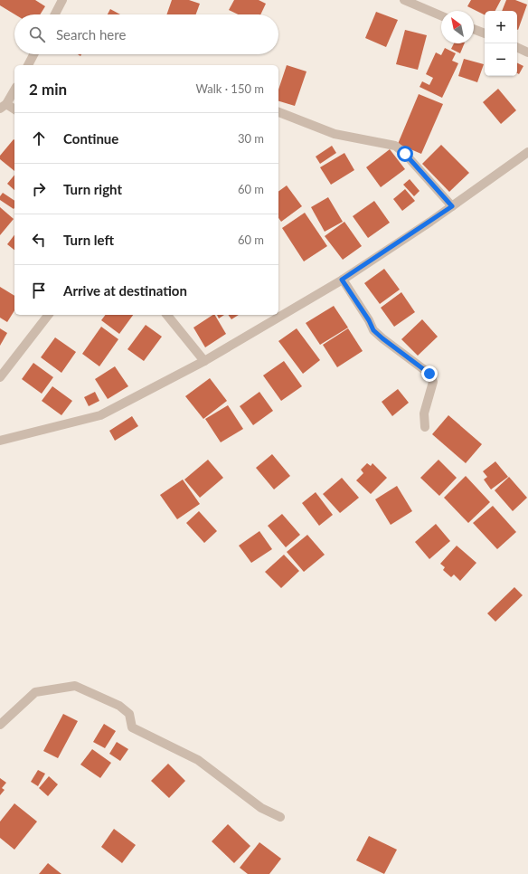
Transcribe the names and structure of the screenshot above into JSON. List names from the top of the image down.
{
  "north": "top left",
  "page": {
    "map_buttons": ["+", "−"],
    "search": "Search here",
    "heading": ["2 min", "Walk · 150 m"],
    "list": [
      ["Continue", "30 m"],
      ["Turn right", "60 m"],
      ["Turn left", "60 m"],
      "Arrive at destination"
    ]
  }
}
